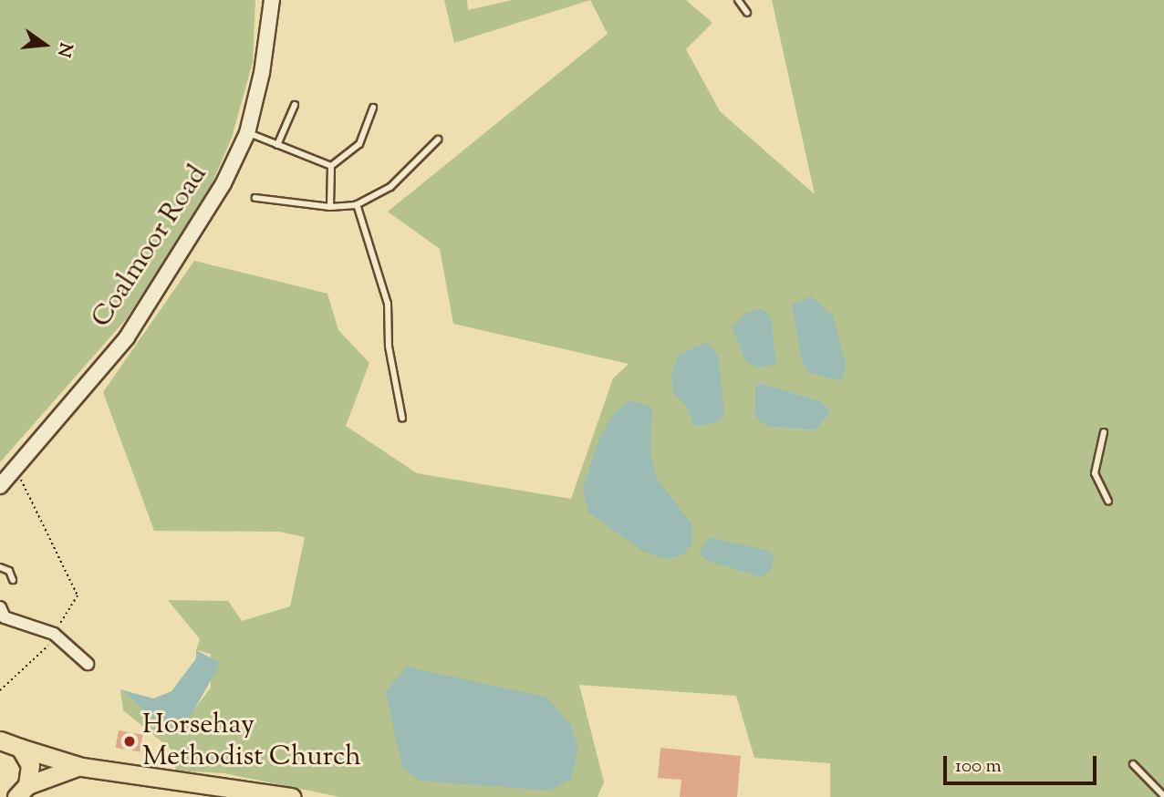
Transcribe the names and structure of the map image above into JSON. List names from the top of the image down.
{
  "streets": {
    "street": ["Coalmoor Road"]
  },
  "places": ["Horsehay Methodist Church"],
  "scale_bar": "100 m",
  "north": "right"
}
